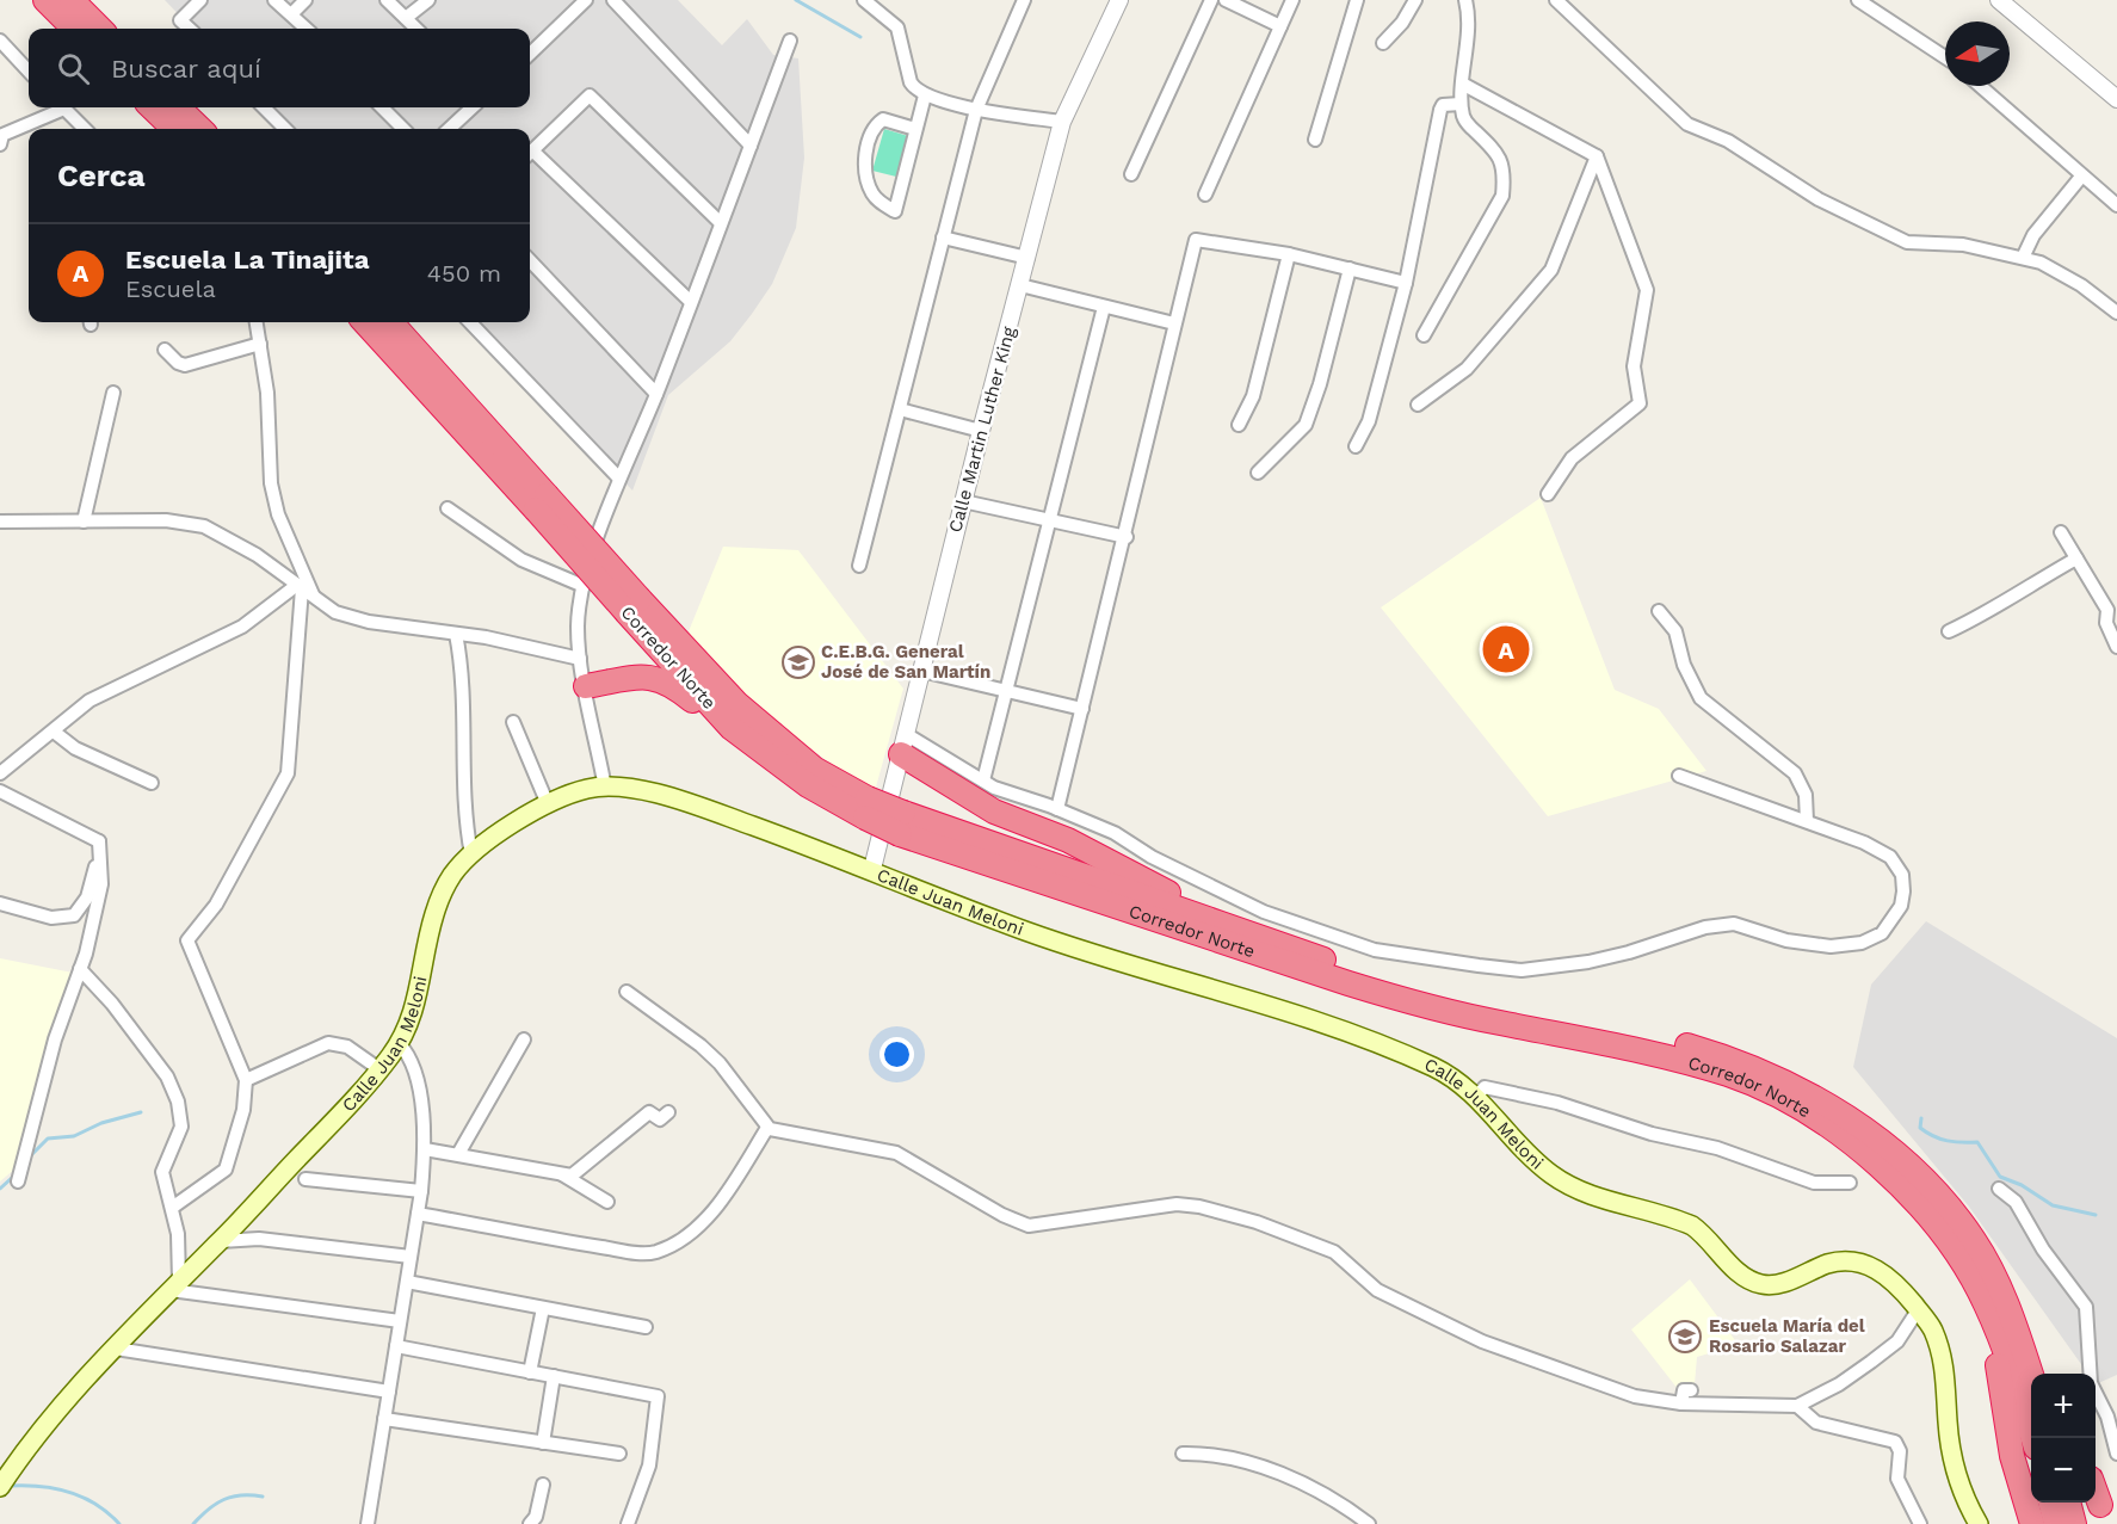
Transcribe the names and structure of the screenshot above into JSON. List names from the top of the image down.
{
  "streets": {
    "highway": ["Corredor Norte"],
    "main road": ["Calle Juan Meloni"],
    "street": ["Calle Martin Luther King"]
  },
  "crossings": [
    ["Calle Martin Luther King", "Calle Juan Meloni"]
  ],
  "places": {
    "school or university": ["C.E.B.G. General José de San Martín", "Escuela María del Rosario Salazar"]
  },
  "north": "left",
  "page": {
    "search": "Buscar aquí",
    "heading": "Cerca",
    "list": [
      {
        "mark": "A",
        "name": "Escuela La Tinajita",
        "note": "Escuela",
        "value": "450 m"
      }
    ],
    "pins": "A",
    "map_buttons": ["+", "−"]
  }
}
